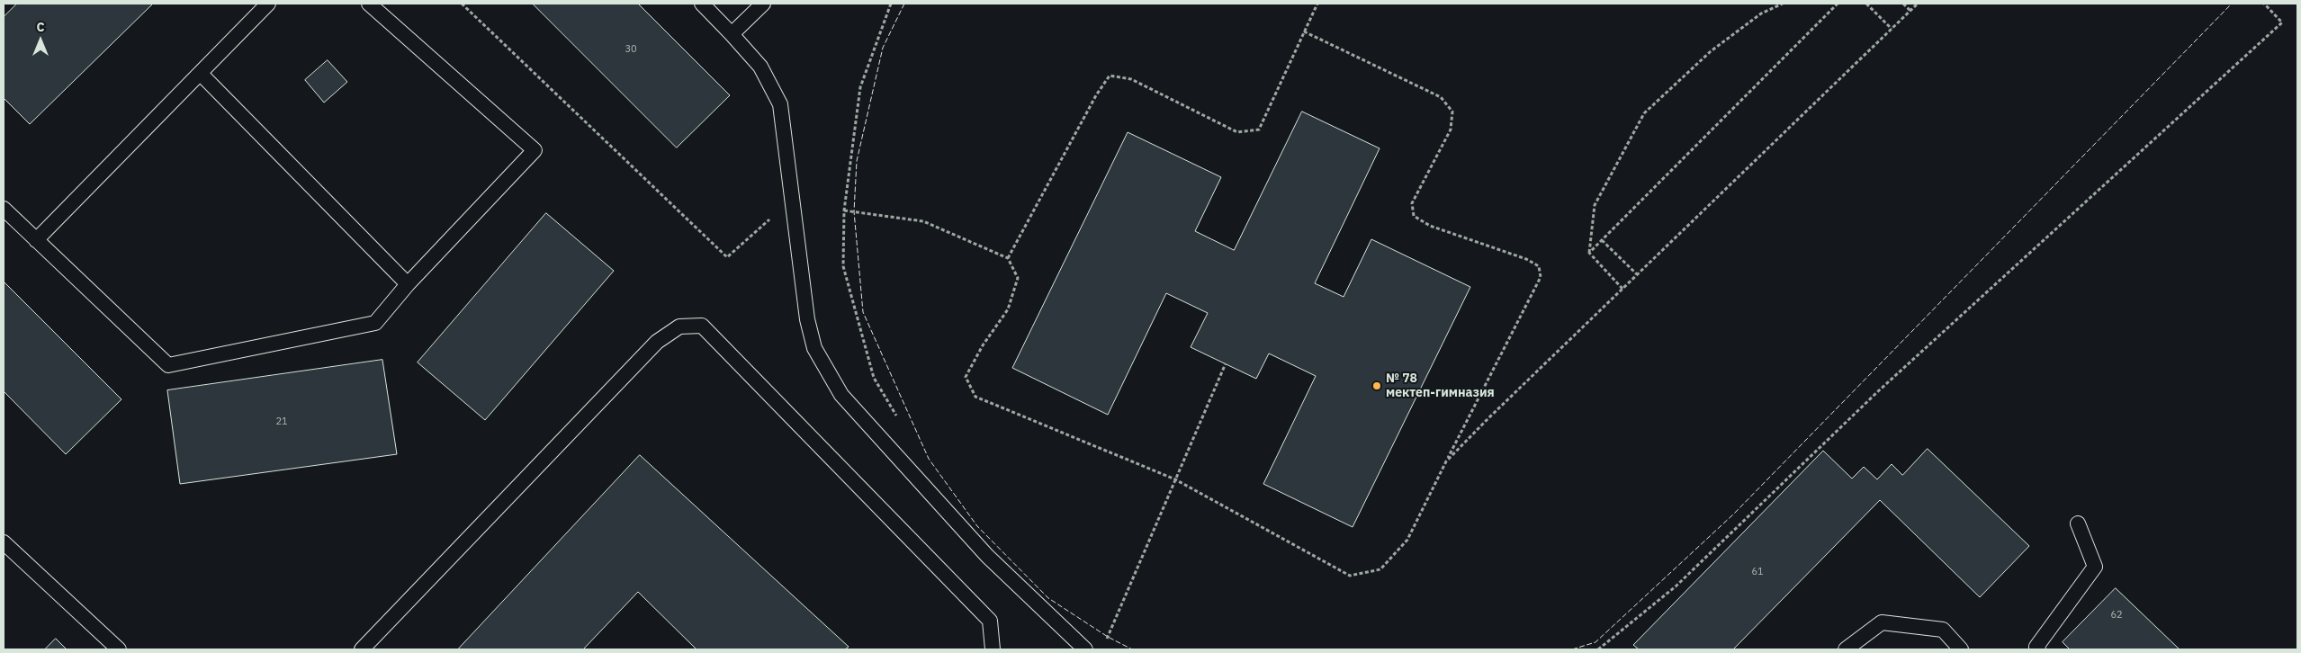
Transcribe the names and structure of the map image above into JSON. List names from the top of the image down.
{
  "places": ["№ 78 мектеп-гимназия"],
  "house_numbers": [
    "30",
    "21",
    "61",
    "62"
  ],
  "north": "top"
}
